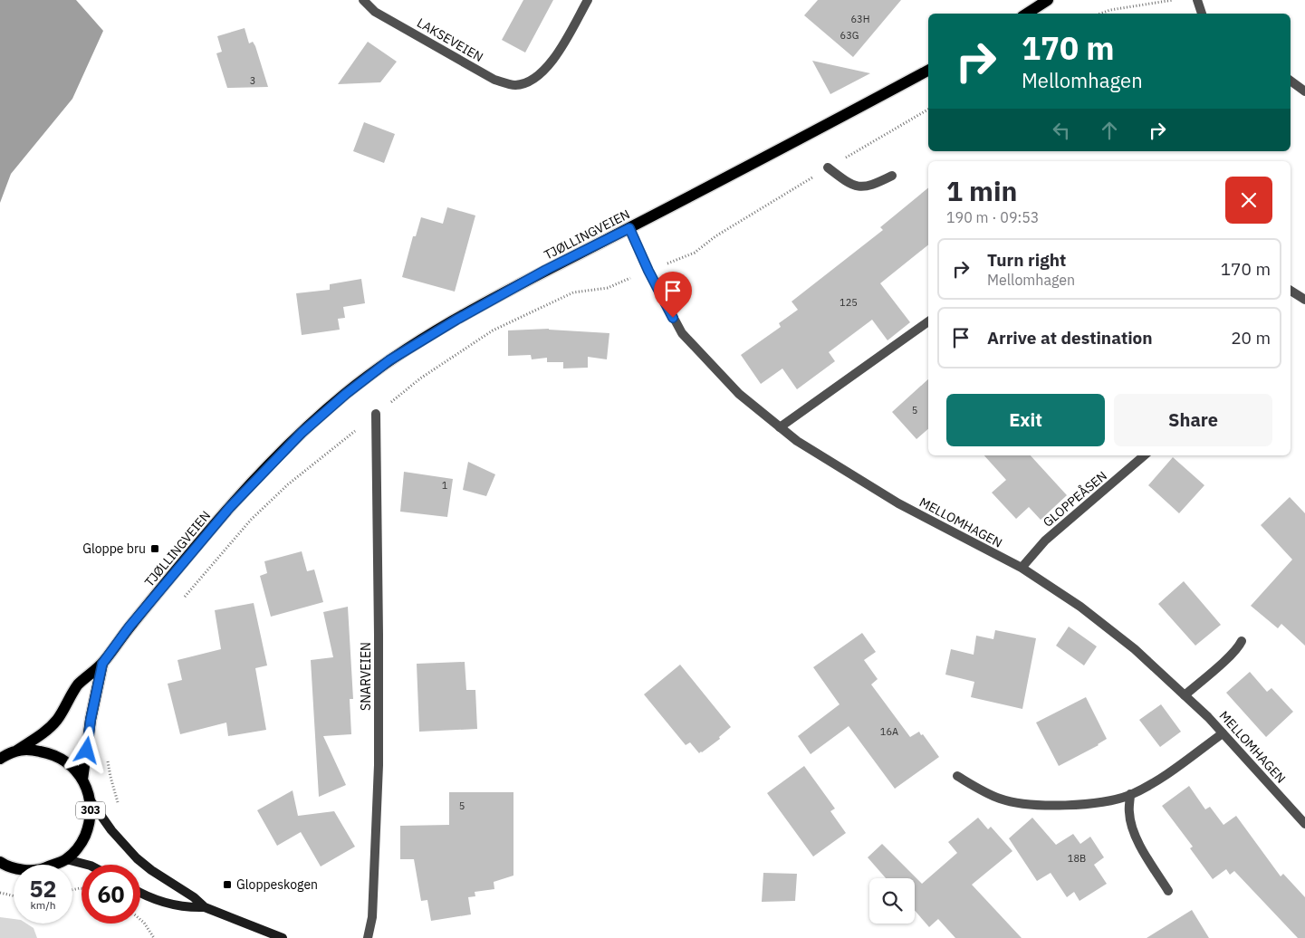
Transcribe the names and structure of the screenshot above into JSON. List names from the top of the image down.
{
  "streets": {
    "main road": ["TJØLLINGVEIEN", "303"],
    "street": [
      "LAKSEVEIEN",
      "GLOPPEÅSEN",
      "MELLOMHAGEN",
      "SNARVEIEN"
    ]
  },
  "crossings": [
    ["TJØLLINGVEIEN", "MELLOMHAGEN"],
    ["TJØLLINGVEIEN", "303"],
    ["GLOPPEÅSEN", "MELLOMHAGEN"]
  ],
  "places": {
    "transit": ["Gloppe bru", "Gloppeskogen"]
  },
  "house_numbers": [
    "63H",
    "63G",
    "3",
    "125",
    "5",
    "1",
    "16A",
    "5",
    "18B"
  ],
  "page": {
    "turn": ["170 m", "Mellomhagen"],
    "heading": ["1 min", "190 m · 09:53"],
    "list": [
      {
        "name": "Turn right",
        "note": "Mellomhagen",
        "value": "170 m"
      },
      {
        "name": "Arrive at destination",
        "value": "20 m"
      }
    ],
    "buttons": ["Exit", "Share"],
    "speed": "52 km/h",
    "limit": "60"
  }
}
